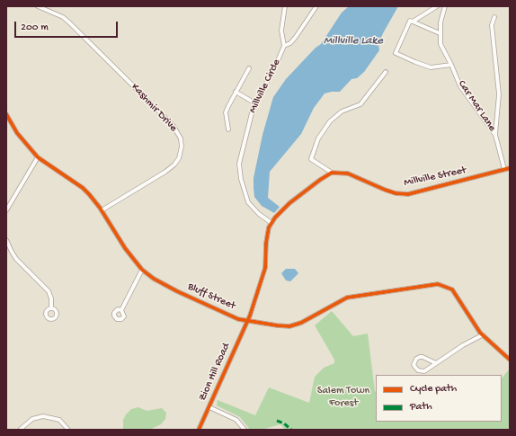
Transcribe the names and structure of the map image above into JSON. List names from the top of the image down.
{
  "streets": {
    "street": [
      "Millville Circle",
      "Car Mar Lane",
      "Kashmir Drive",
      "Millville Street",
      "Bluff Street",
      "Zion Hill Road"
    ]
  },
  "crossings": [
    ["Car Mar Lane", "Millville Street"],
    ["Kashmir Drive", "Bluff Street"],
    ["Bluff Street", "Zion Hill Road"]
  ],
  "water": ["Millville Lake"],
  "parks": ["Salem Town Forest"],
  "legend": ["Cycle path", "Path"],
  "scale_bar": "200 m"
}
